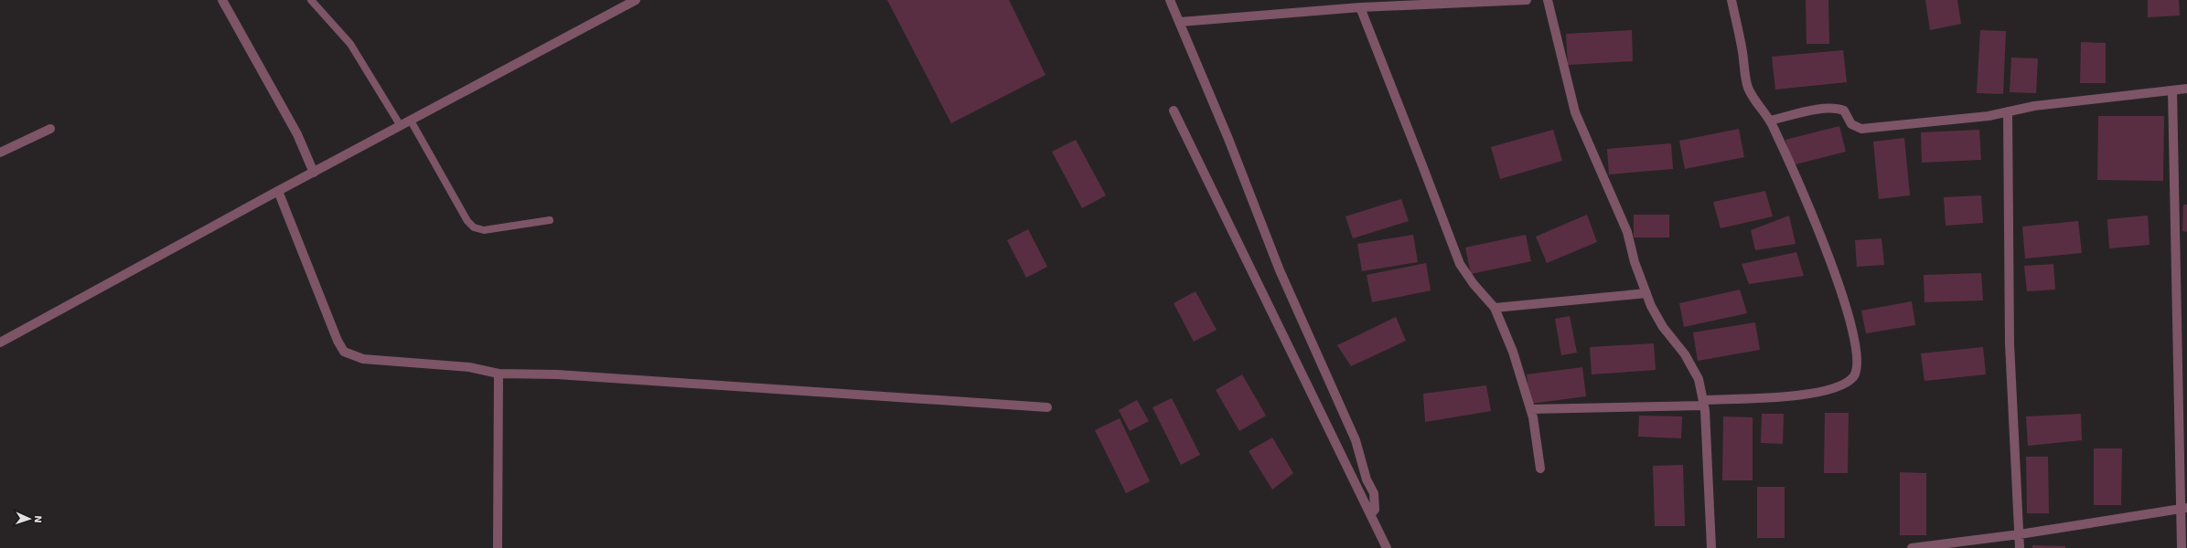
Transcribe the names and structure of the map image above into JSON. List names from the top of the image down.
{
  "north": "right"
}
